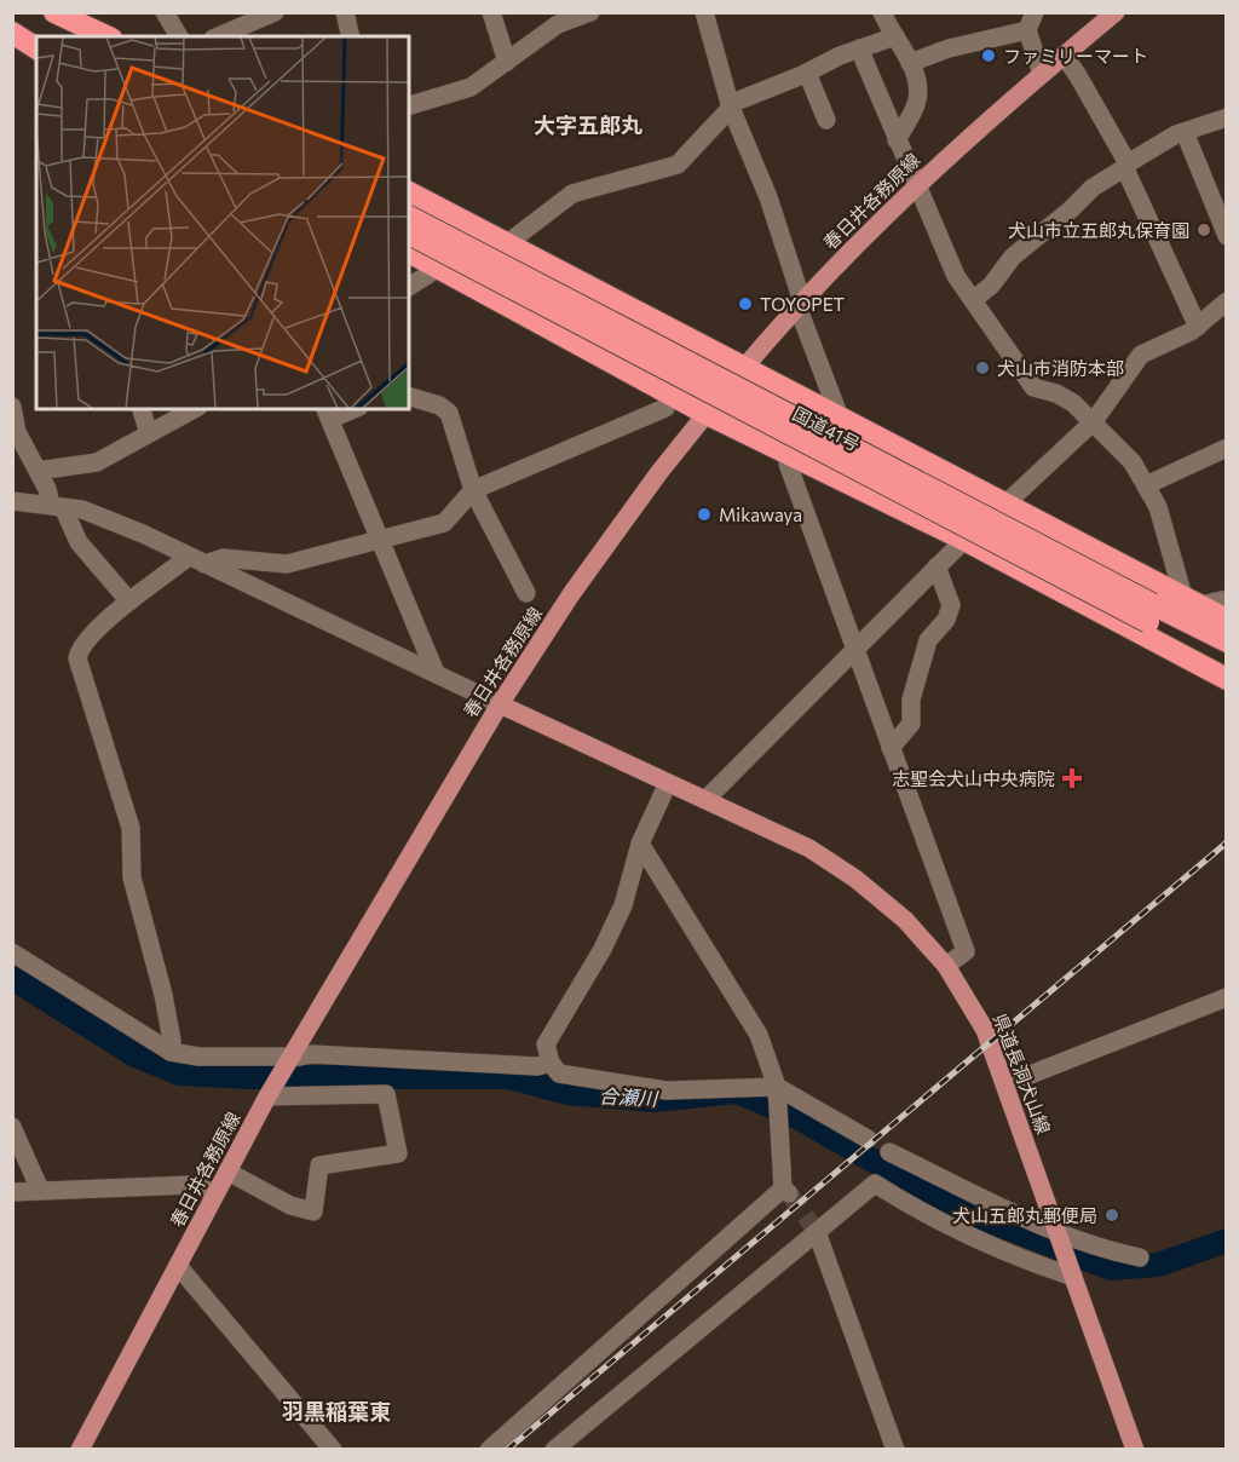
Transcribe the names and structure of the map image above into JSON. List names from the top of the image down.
{
  "streets": {
    "highway": ["国道41号"],
    "main road": ["春日井各務原線", "県道長洞犬山線"]
  },
  "crossings": [
    ["春日井各務原線", "県道長洞犬山線"]
  ],
  "districts": ["大字五郎丸", "羽黒稲葉東"],
  "water": ["合瀬川"],
  "places": {
    "other": [
      "ファミリーマート",
      "犬山市立五郎丸保育園",
      "TOYOPET",
      "犬山市消防本部",
      "Mikawaya",
      "犬山五郎丸郵便局"
    ],
    "health": ["志聖会犬山中央病院"]
  }
}
